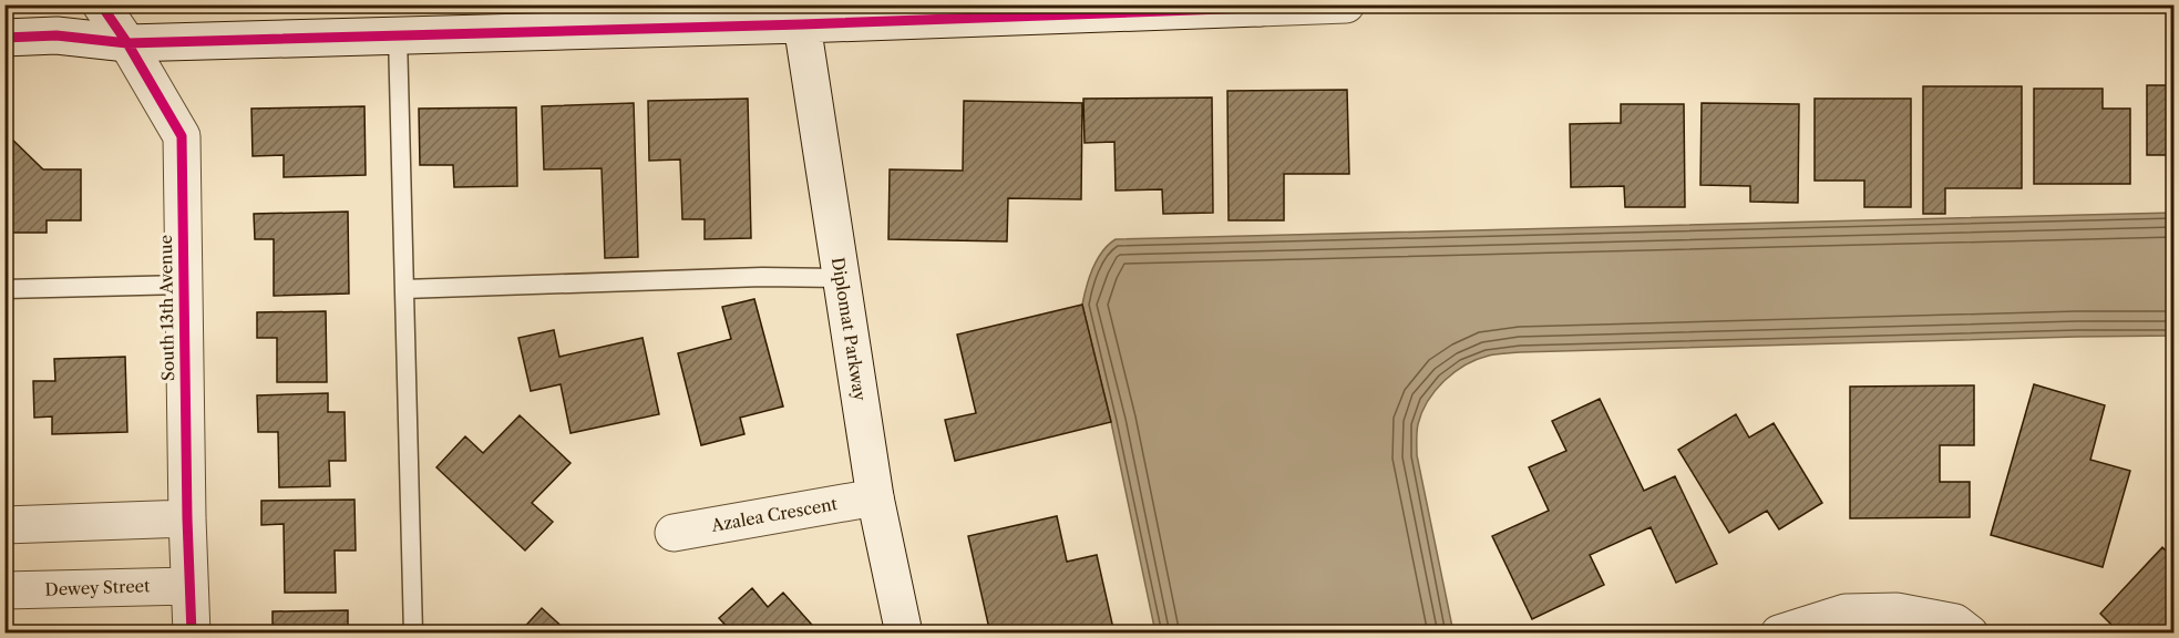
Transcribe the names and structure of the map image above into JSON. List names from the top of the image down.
{
  "streets": {
    "street": [
      "South 13th Avenue",
      "Diplomat Parkway",
      "Azalea Crescent",
      "Dewey Street"
    ]
  },
  "crossings": [
    ["South 13th Avenue", "Dewey Street"],
    ["Diplomat Parkway", "Azalea Crescent"]
  ]
}
